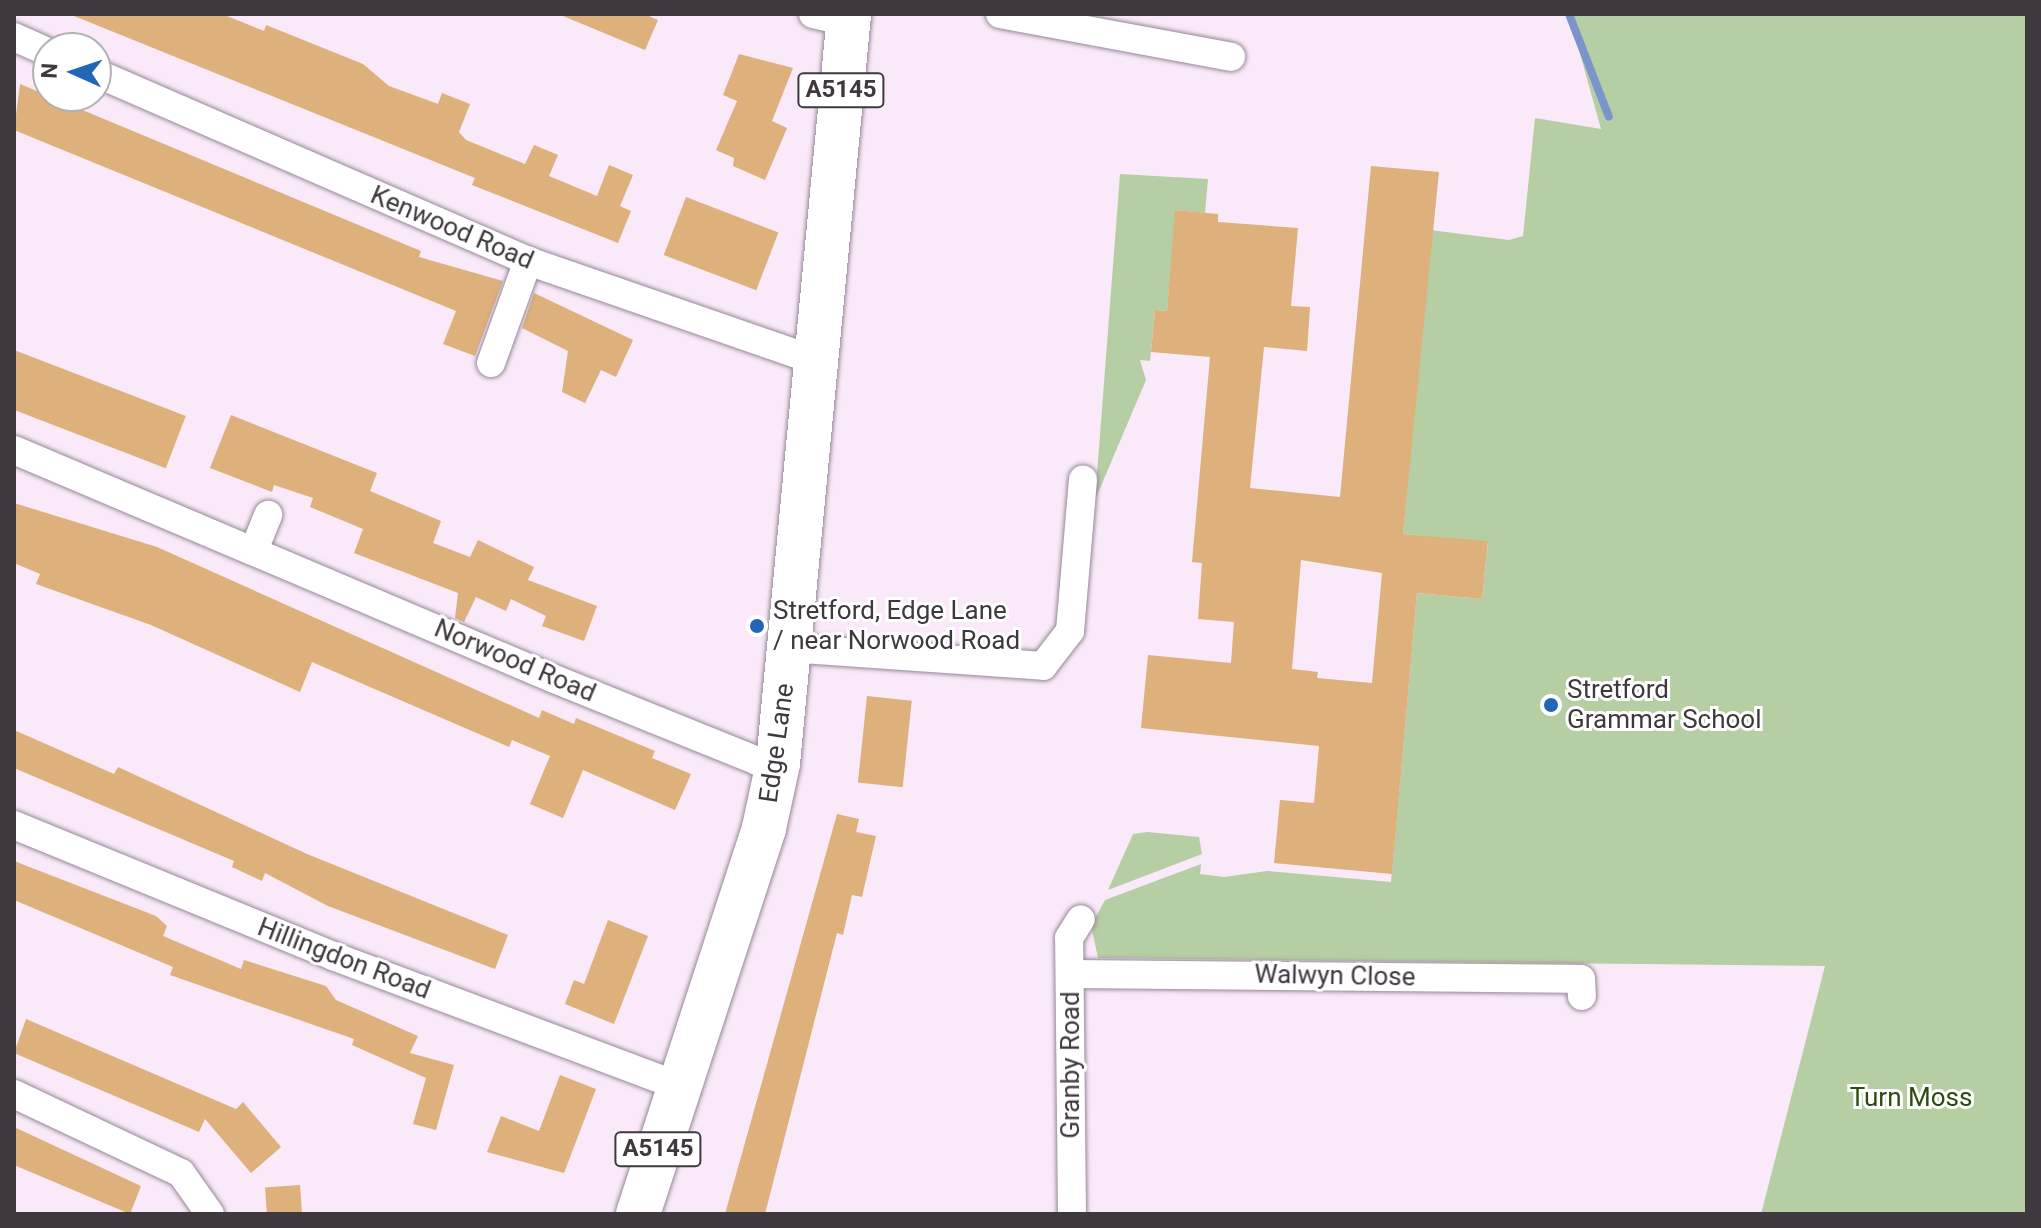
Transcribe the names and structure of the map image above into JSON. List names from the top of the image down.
{
  "streets": {
    "highway": ["A5145", "Edge Lane"],
    "street": [
      "Kenwood Road",
      "Norwood Road",
      "Hillingdon Road",
      "Walwyn Close",
      "Granby Road"
    ]
  },
  "crossings": [
    ["Kenwood Road", "Edge Lane"],
    ["Norwood Road", "Edge Lane"],
    ["Edge Lane", "Hillingdon Road"],
    ["Walwyn Close", "Granby Road"]
  ],
  "parks": ["Turn Moss"],
  "places": ["Stretford, Edge Lane / near Norwood Road", "Stretford Grammar School"],
  "north": "left"
}
